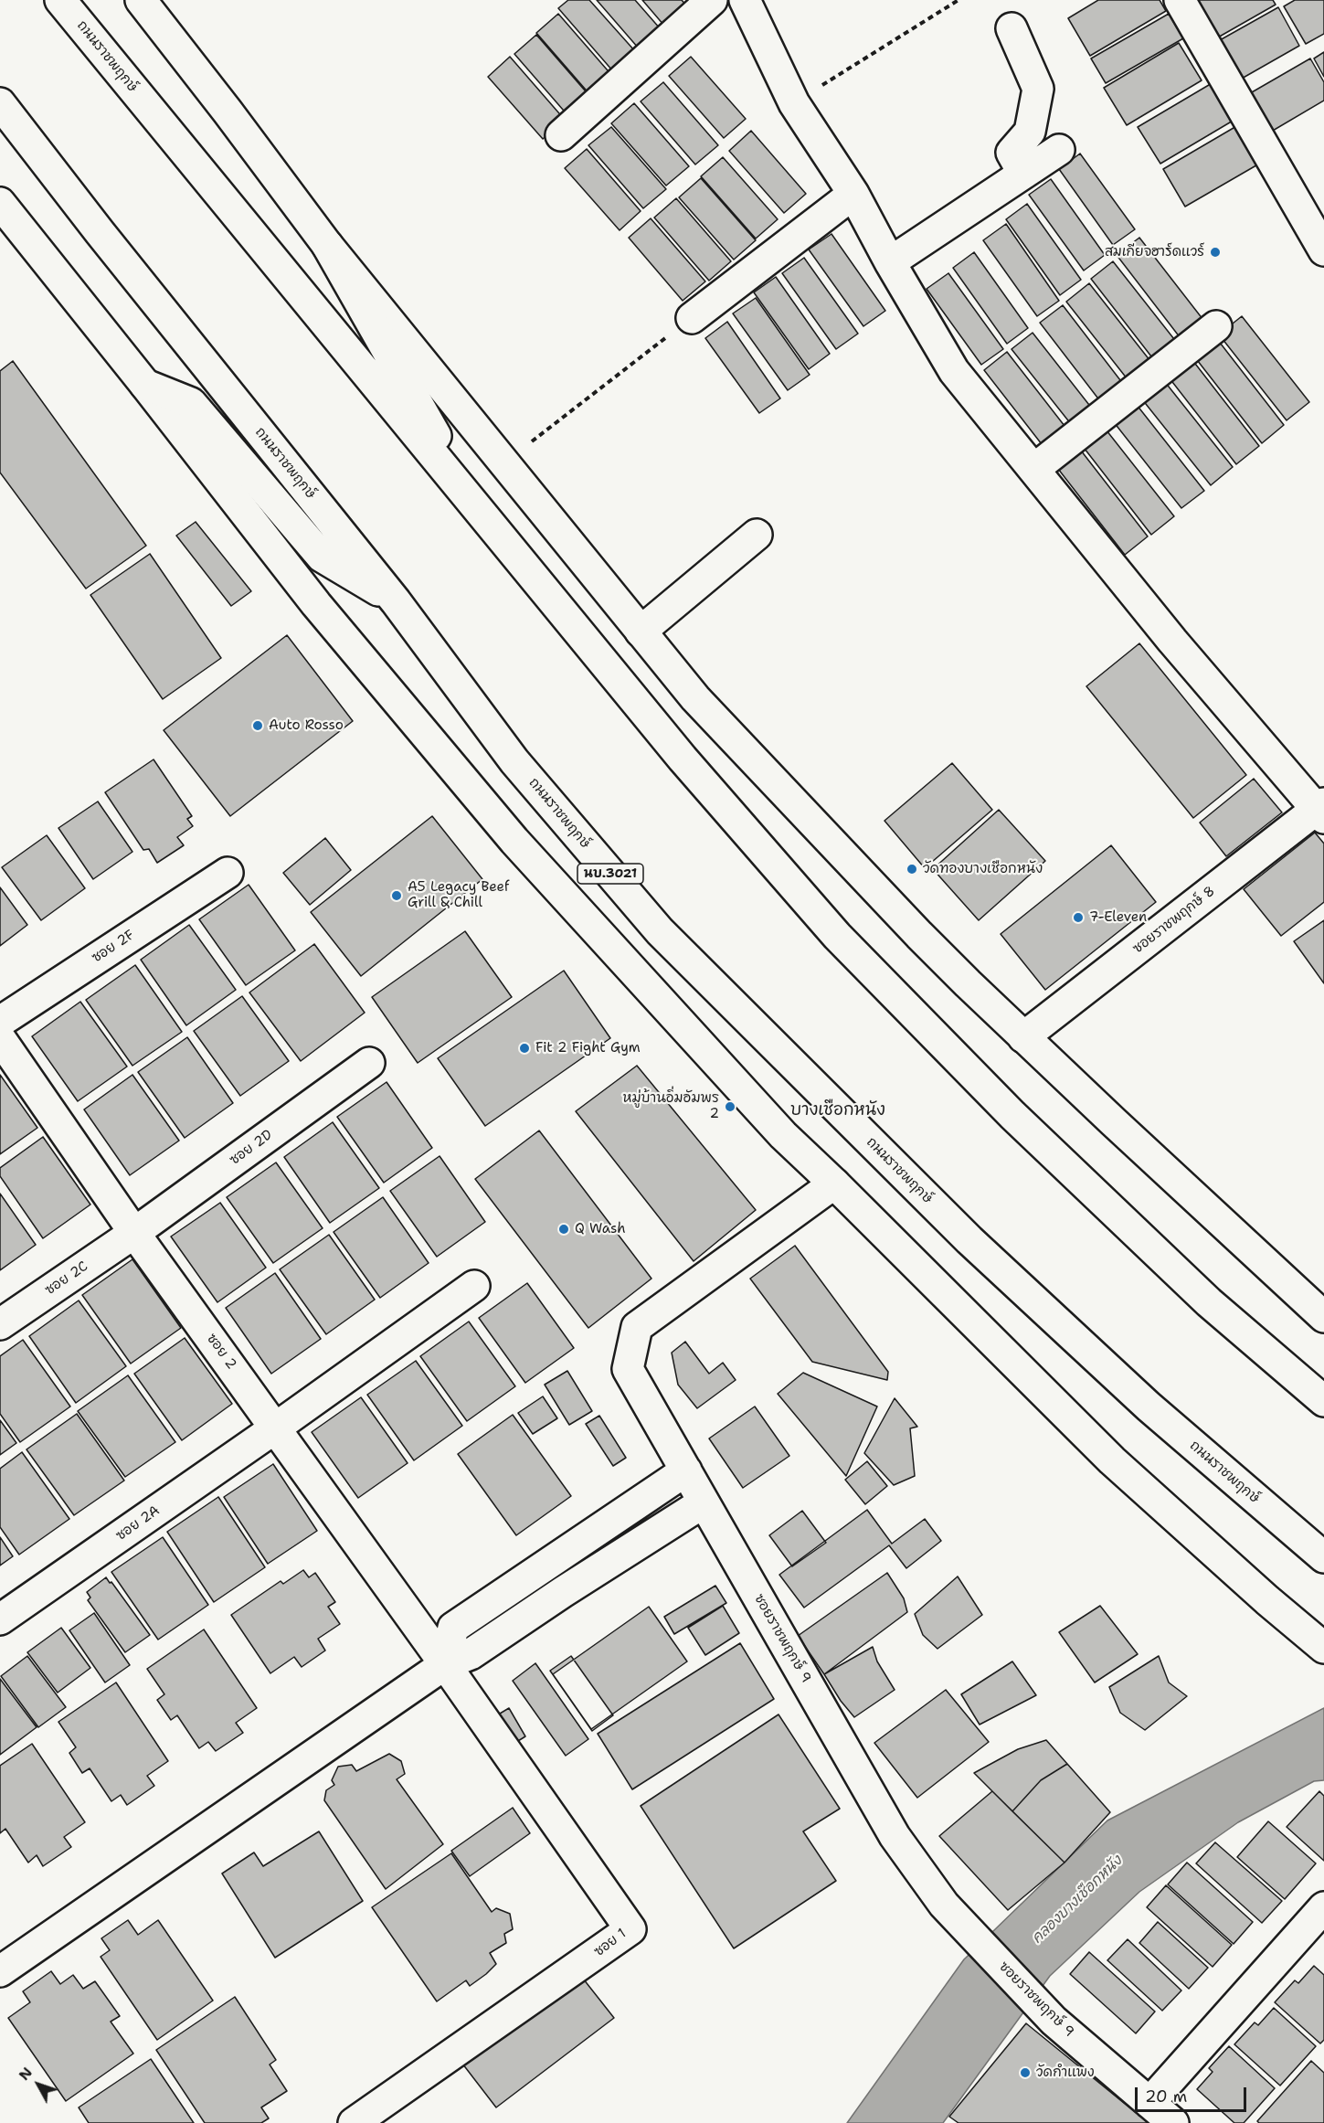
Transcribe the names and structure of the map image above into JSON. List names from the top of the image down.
{
  "streets": {
    "street": [
      "ถนนราชพฤกษ์",
      "นบ.3021",
      "ซอยราชพฤกษ์ 8",
      "ซอย 2F",
      "ซอย 2D",
      "ซอย 2C",
      "ซอย 2",
      "ซอย 2A",
      "ซอยราชพฤกษ์ 9",
      "ซอย 1"
    ]
  },
  "crossings": [
    ["นบ.3021", "ซอยราชพฤกษ์ 9"],
    ["ซอย 2D", "ซอย 2C"],
    ["ซอย 2D", "ซอย 2"],
    ["ซอย 2C", "ซอย 2"],
    ["ซอย 2", "ซอย 2A"],
    ["ซอย 2", "ซอย 1"]
  ],
  "districts": ["บางเชือกหนัง"],
  "water": ["คลองบางเชือกหนัง"],
  "places": [
    "สมเกียจฮาร์ดแวร์",
    "Auto Rosso",
    "วัดทองบางเชือกหนัง",
    "A5 Legacy Beef Grill & Chill",
    "7-Eleven",
    "Fit 2 Fight Gym",
    "หมู่บ้านอิ่มอัมพร 2",
    "Q Wash",
    "วัดกำแพง"
  ],
  "scale_bar": "20 m",
  "north": "top left"
}
